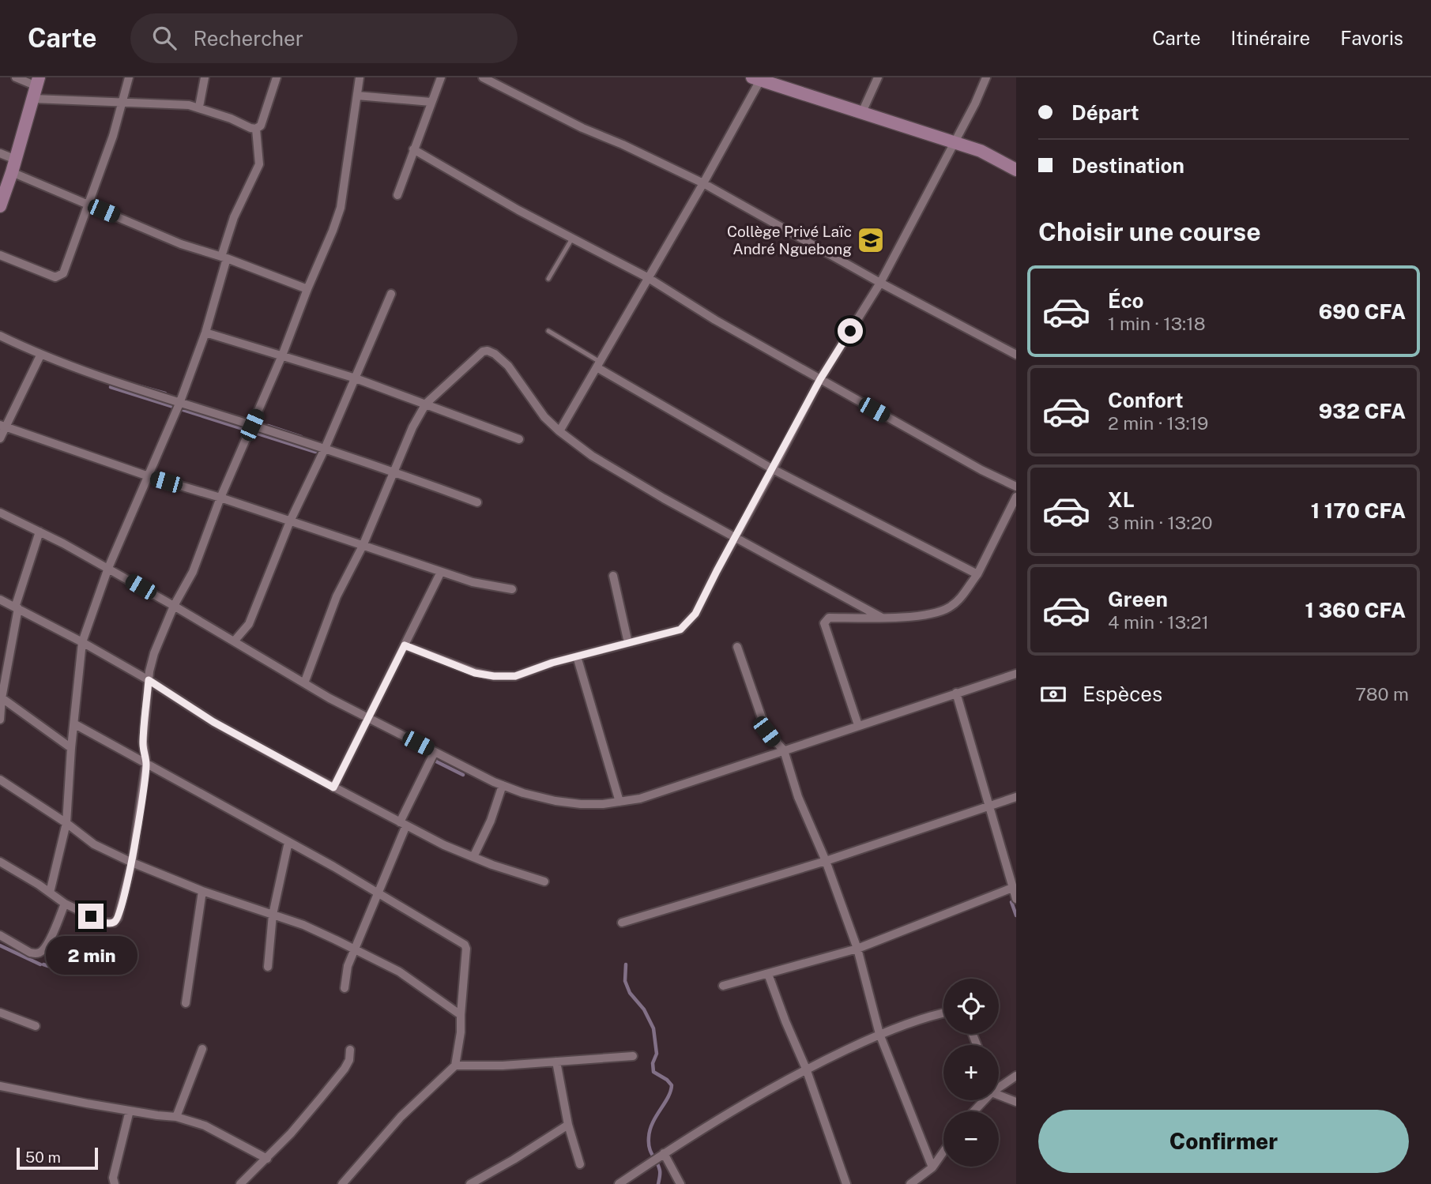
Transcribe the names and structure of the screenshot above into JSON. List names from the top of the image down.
{
  "places": {
    "school or university": ["Collège Privé Laïc André Nguebong"]
  },
  "scale_bar": "50 m",
  "page": {
    "header": "Carte",
    "search": "Rechercher",
    "nav": ["Carte", "Itinéraire", "Favoris"],
    "banner": ["Départ", "Destination"],
    "heading": "Choisir une course",
    "list": [
      {
        "name": "Éco",
        "note": "1 min · 13:18",
        "value": "690 CFA"
      },
      {
        "name": "Confort",
        "note": "2 min · 13:19",
        "value": "932 CFA"
      },
      {
        "name": "XL",
        "note": "3 min · 13:20",
        "value": "1 170 CFA"
      },
      {
        "name": "Green",
        "note": "4 min · 13:21",
        "value": "1 360 CFA"
      }
    ],
    "pay": ["Espèces", "780 m"],
    "bubble": "2 min",
    "map_buttons": ["+", "−"],
    "buttons": "Confirmer",
    "scale": "50 m"
  }
}
